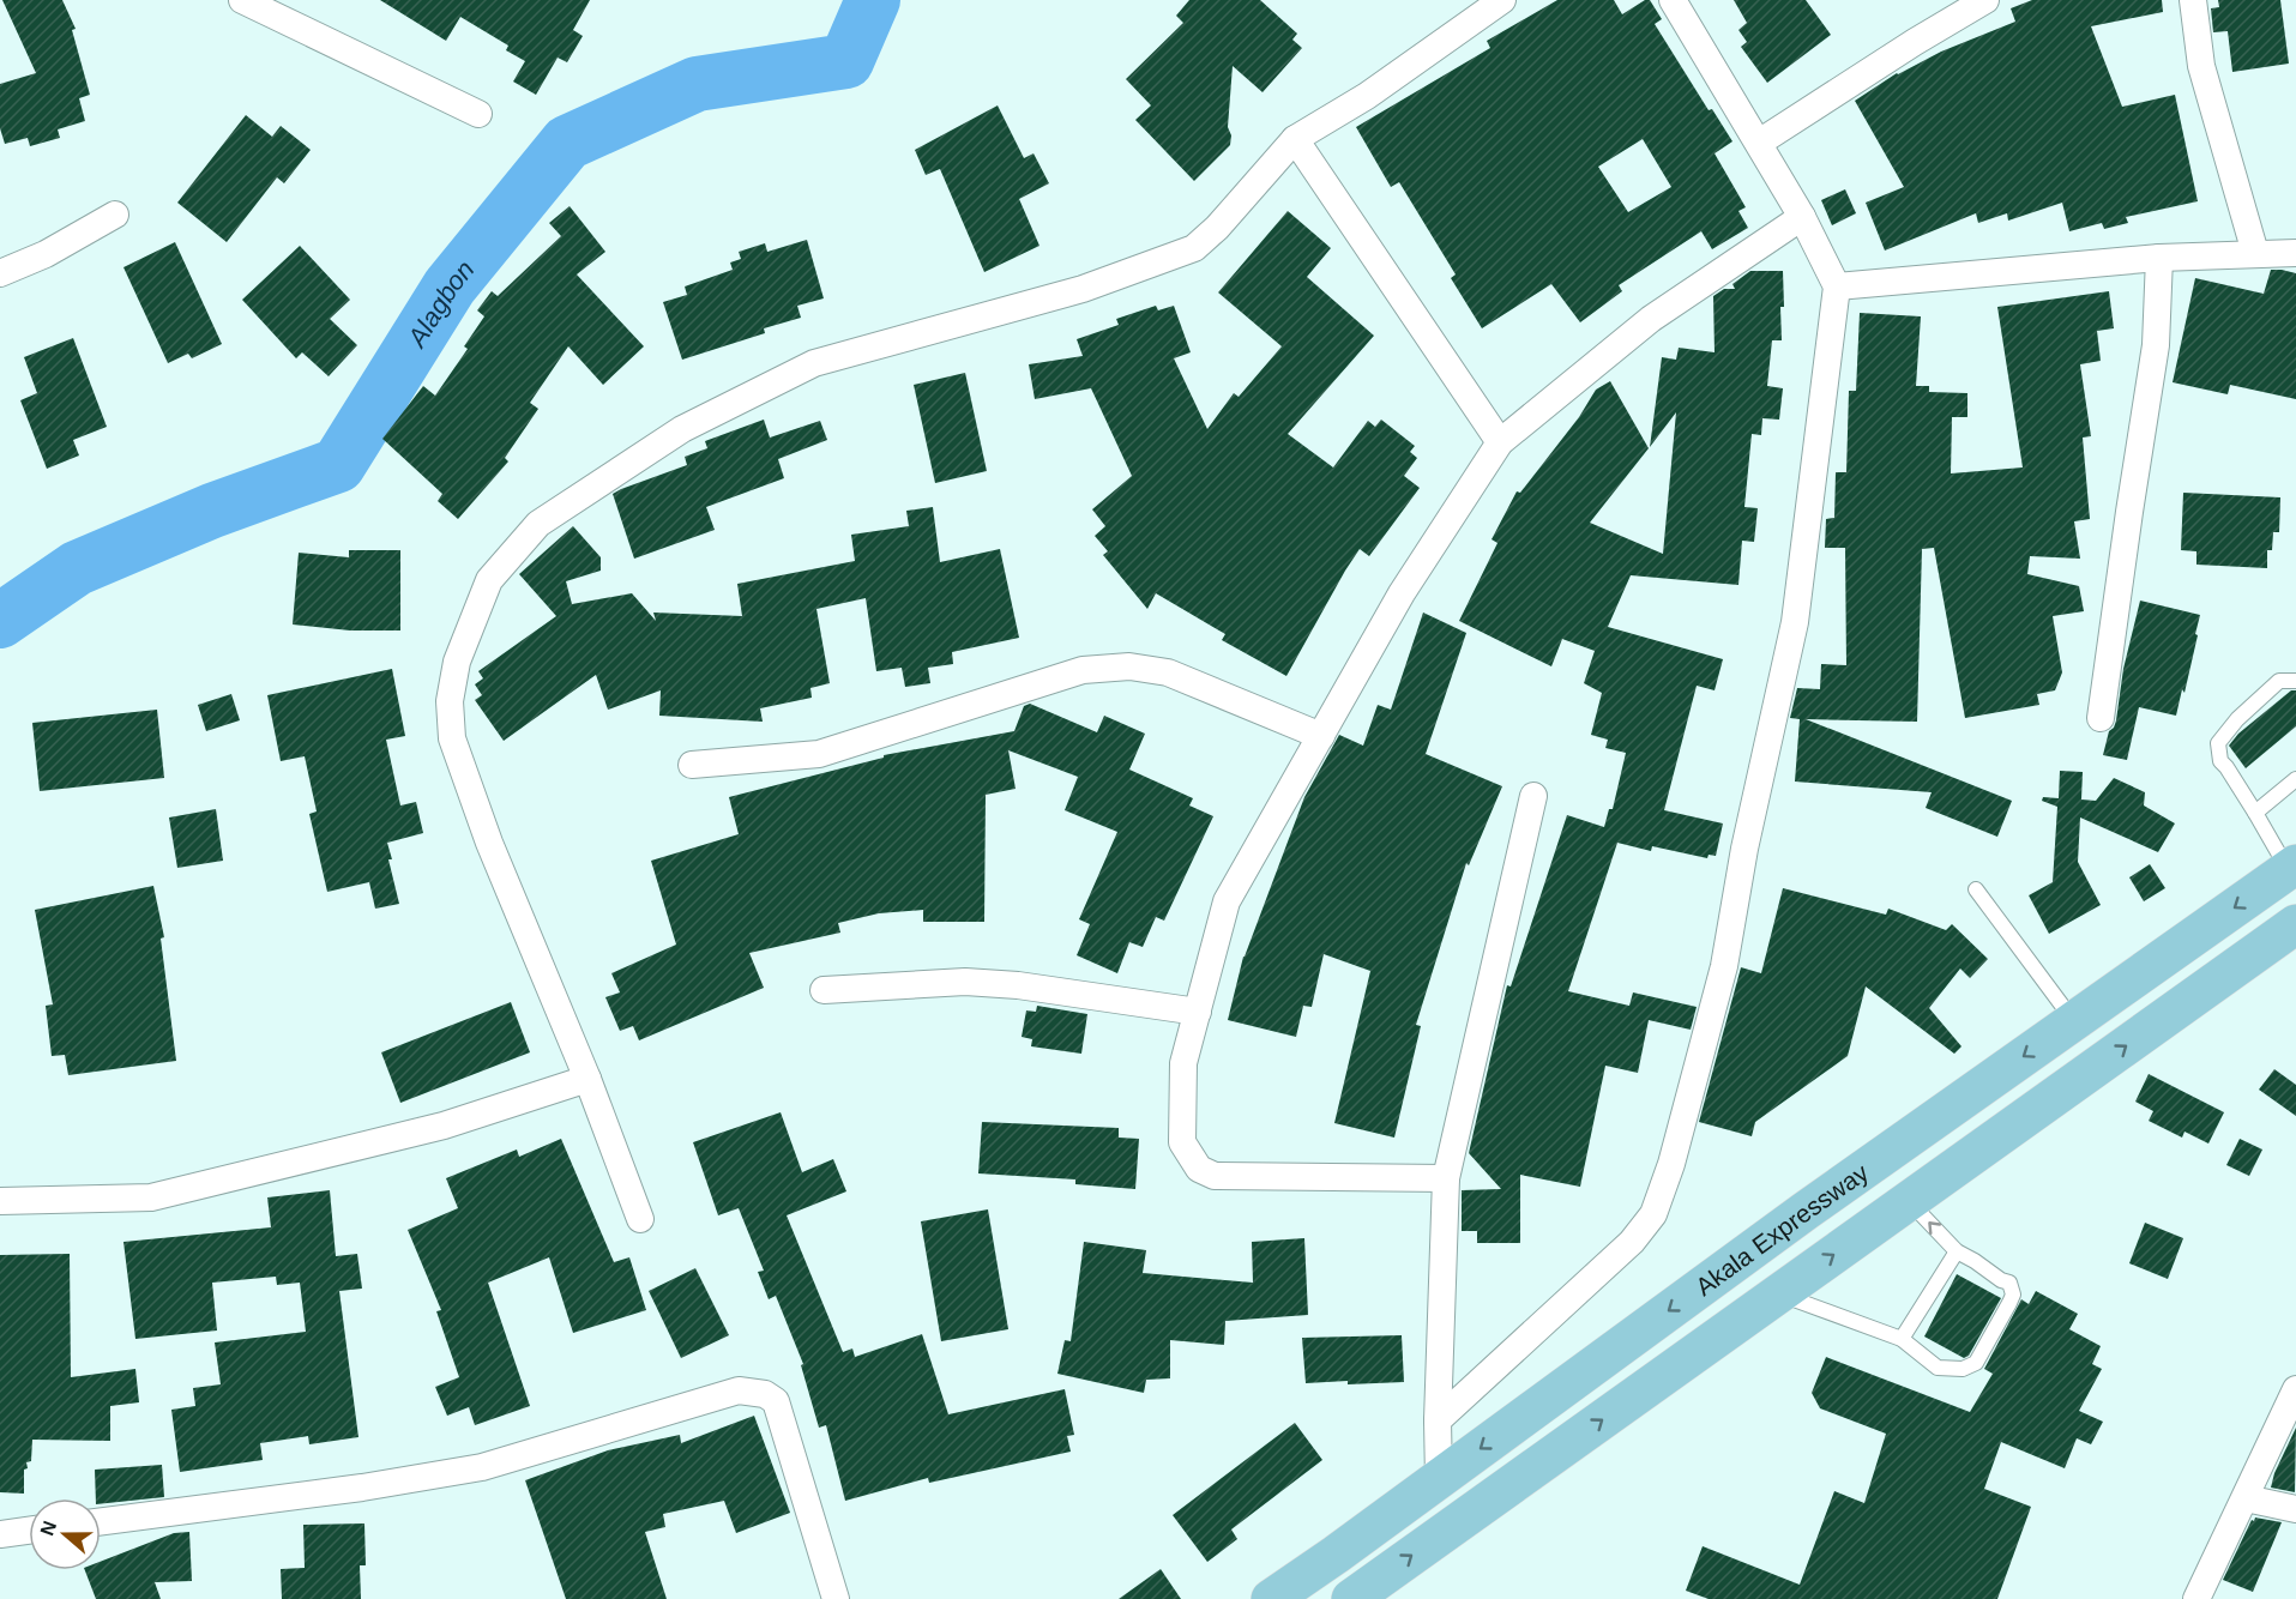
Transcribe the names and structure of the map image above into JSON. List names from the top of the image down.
{
  "streets": {
    "main road": ["Akala Expressway"]
  },
  "water": ["Alagbon"],
  "north": "left"
}
